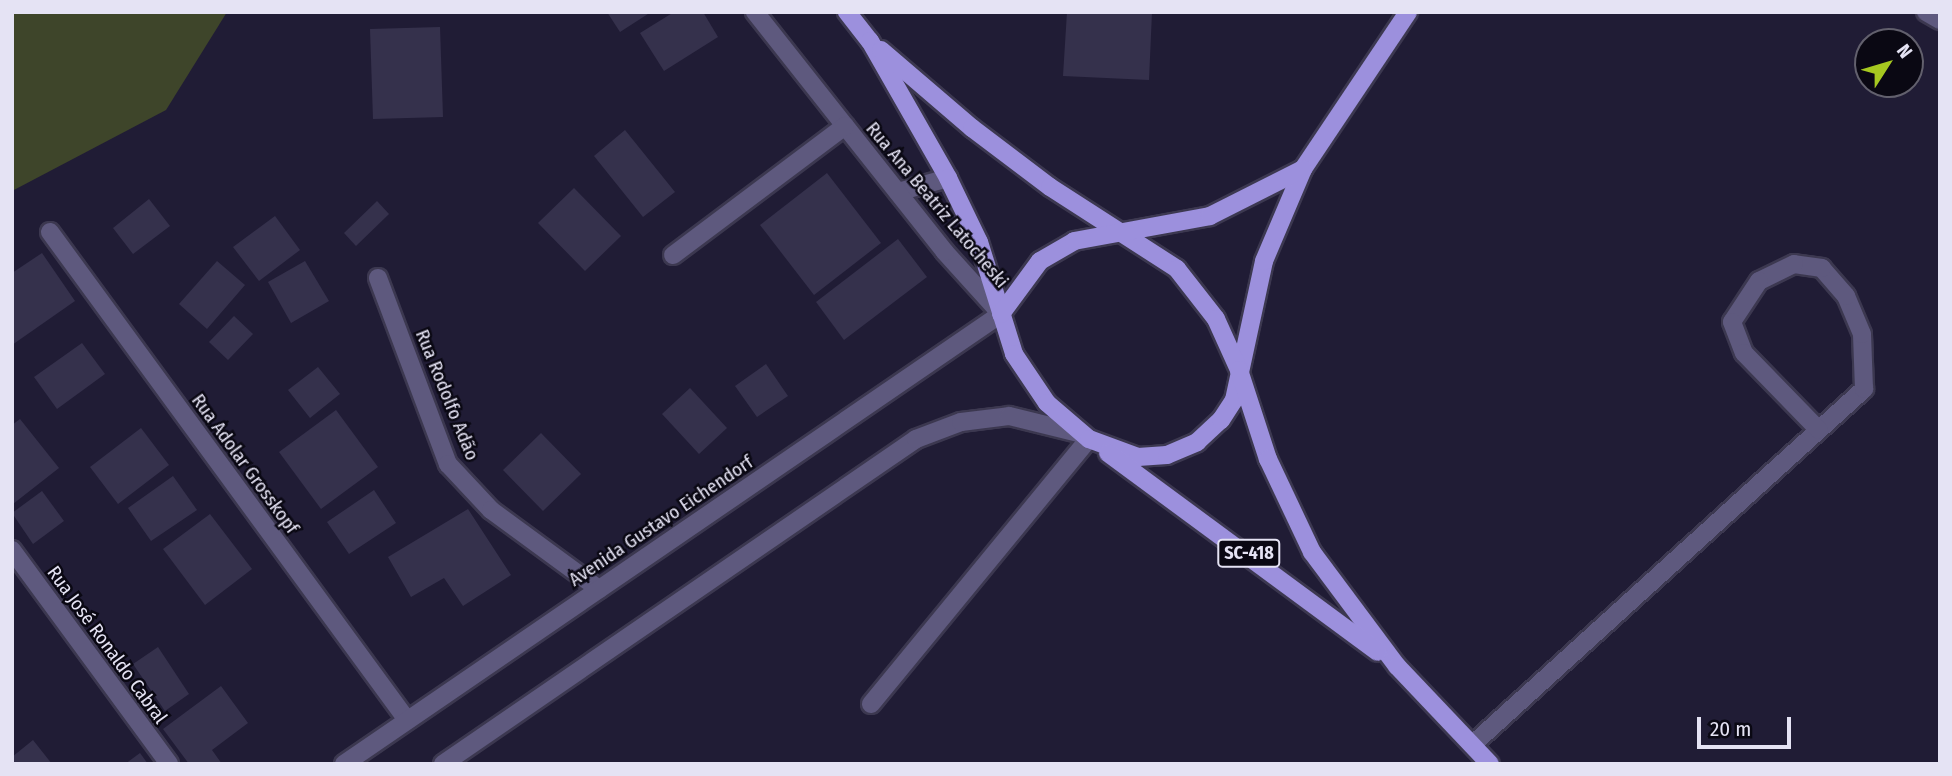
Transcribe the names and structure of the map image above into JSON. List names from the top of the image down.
{
  "streets": {
    "main road": ["SC-418"],
    "street": [
      "Rua Ana Beatriz Latocheski",
      "Rua Rodolfo Adão",
      "Rua Adolar Grosskopf",
      "Avenida Gustavo Eichendorf",
      "Rua José Ronaldo Cabral"
    ]
  },
  "crossings": [
    ["Rua Ana Beatriz Latocheski", "Avenida Gustavo Eichendorf"],
    ["Rua Ana Beatriz Latocheski", "SC-418"],
    ["Rua Rodolfo Adão", "Avenida Gustavo Eichendorf"],
    ["Rua Adolar Grosskopf", "Avenida Gustavo Eichendorf"],
    ["Avenida Gustavo Eichendorf", "SC-418"]
  ],
  "scale_bar": "20 m",
  "north": "top right"
}
